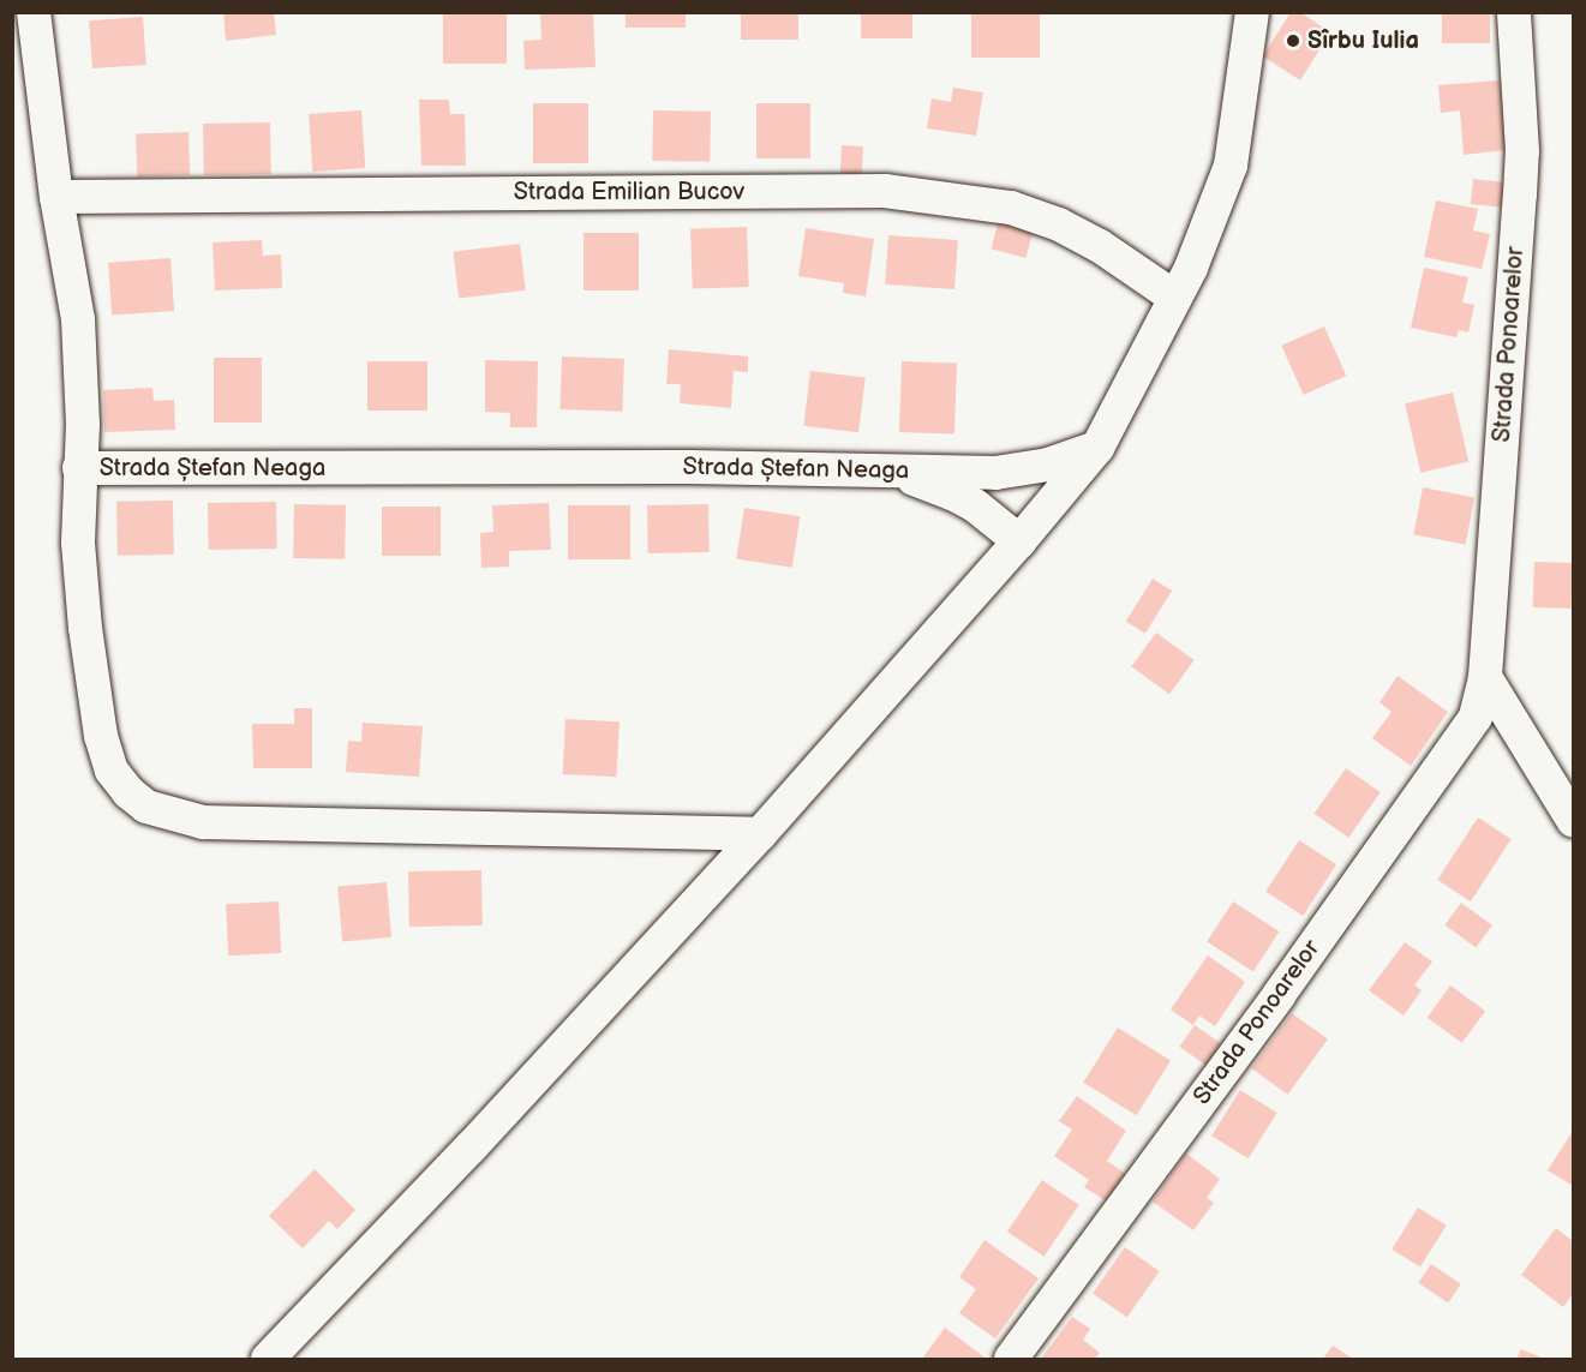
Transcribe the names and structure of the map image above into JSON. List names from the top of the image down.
{
  "streets": {
    "street": ["Strada Emilian Bucov", "Strada Ponoarelor", "Strada Ștefan Neaga"]
  },
  "places": ["Sîrbu Iulia"]
}
